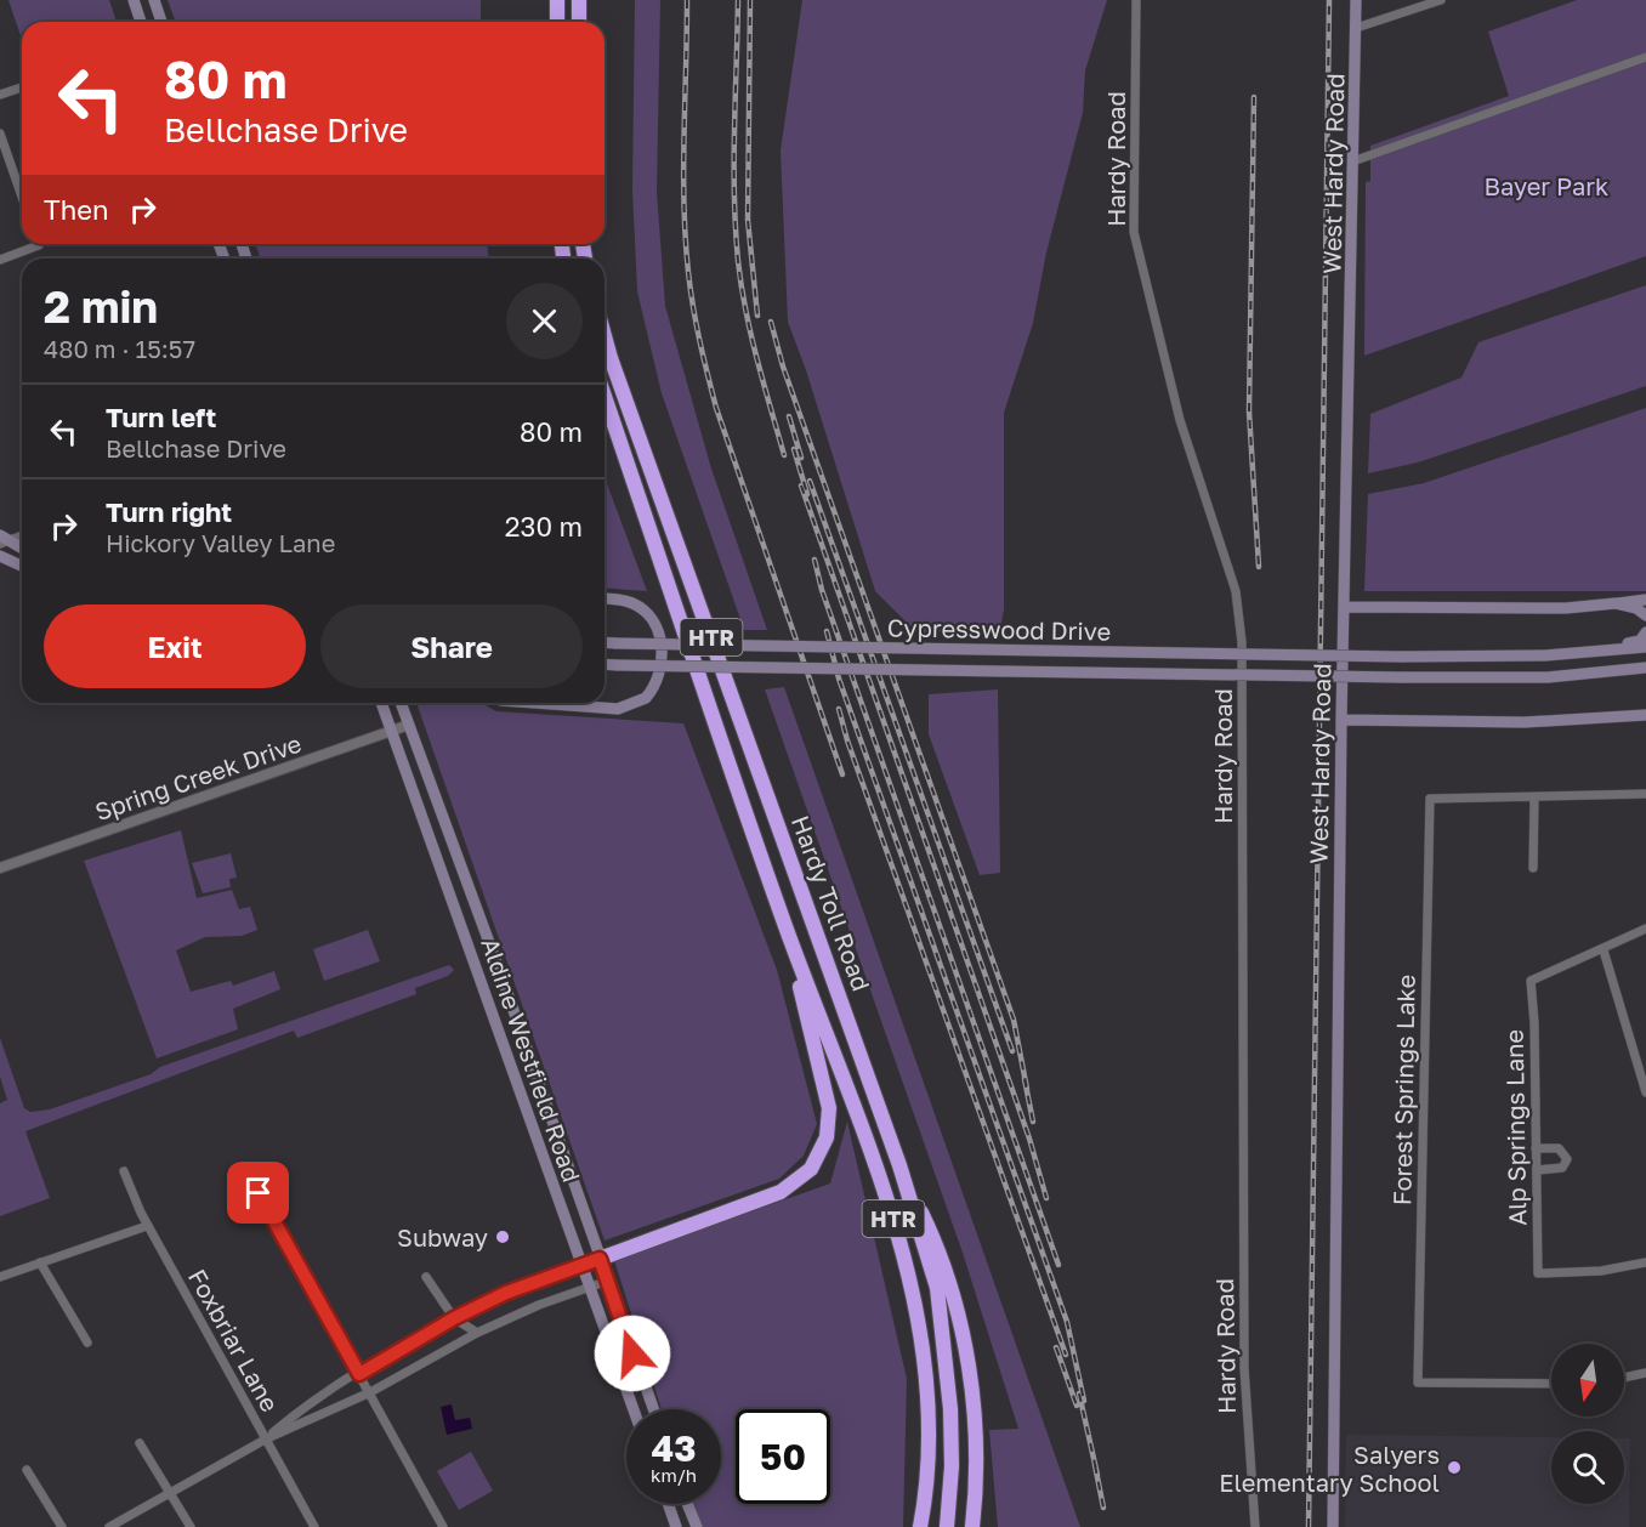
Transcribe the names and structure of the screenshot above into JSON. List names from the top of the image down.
{
  "streets": {
    "highway": ["HTR", "Hardy Toll Road"],
    "main road": ["West Hardy Road", "Cypresswood Drive", "Aldine Westfield Road"],
    "street": [
      "Hardy Road",
      "Spring Creek Drive",
      "Forest Springs Lake",
      "Alp Springs Lane",
      "Foxbriar Lane"
    ]
  },
  "crossings": [
    ["Spring Creek Drive", "Aldine Westfield Road"]
  ],
  "parks": ["Bayer Park"],
  "places": ["Subway", "Salyers Elementary School"],
  "north": "bottom",
  "page": {
    "turn": ["80 m", "Bellchase Drive"],
    "then": "Then",
    "heading": ["2 min", "480 m · 15:57"],
    "list": [
      {
        "name": "Turn left",
        "note": "Bellchase Drive",
        "value": "80 m"
      },
      {
        "name": "Turn right",
        "note": "Hickory Valley Lane",
        "value": "230 m"
      }
    ],
    "buttons": ["Exit", "Share"],
    "speed": "43 km/h",
    "limit": "50"
  }
}
